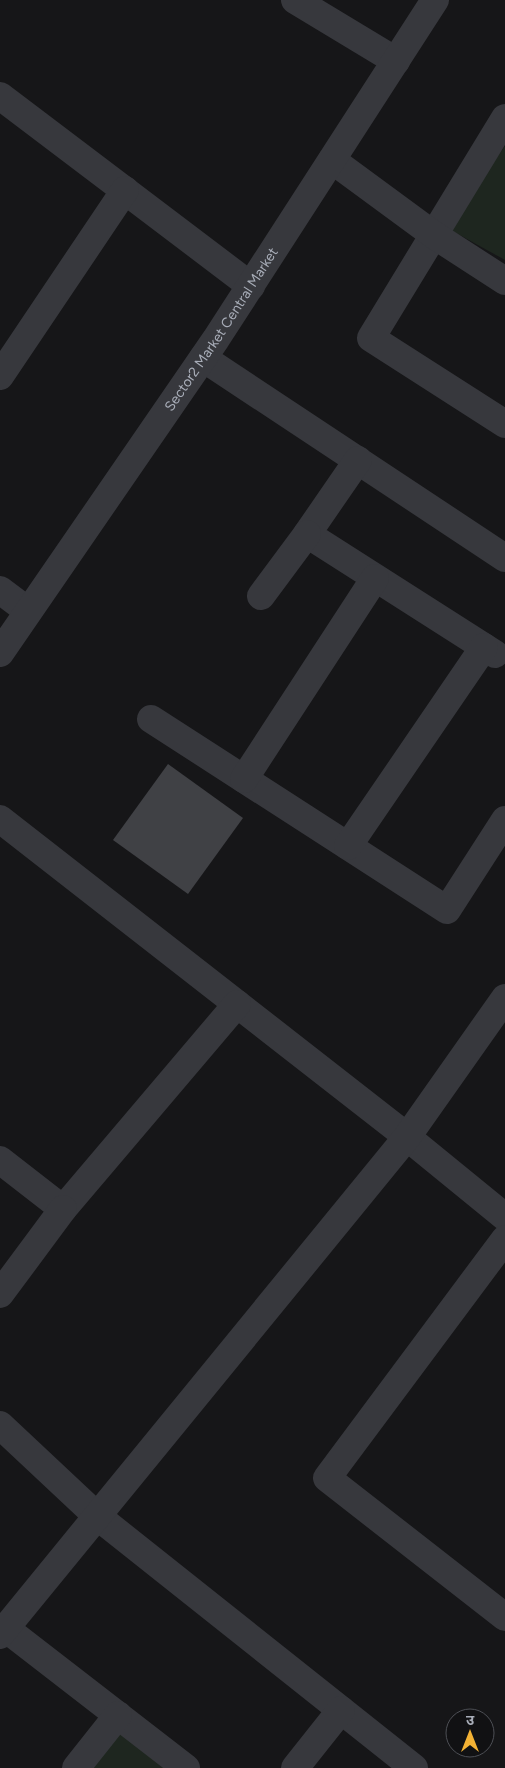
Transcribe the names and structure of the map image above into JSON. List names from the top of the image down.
{
  "streets": {
    "street": ["Sector2 Market Central Market"]
  },
  "north": "top"
}
